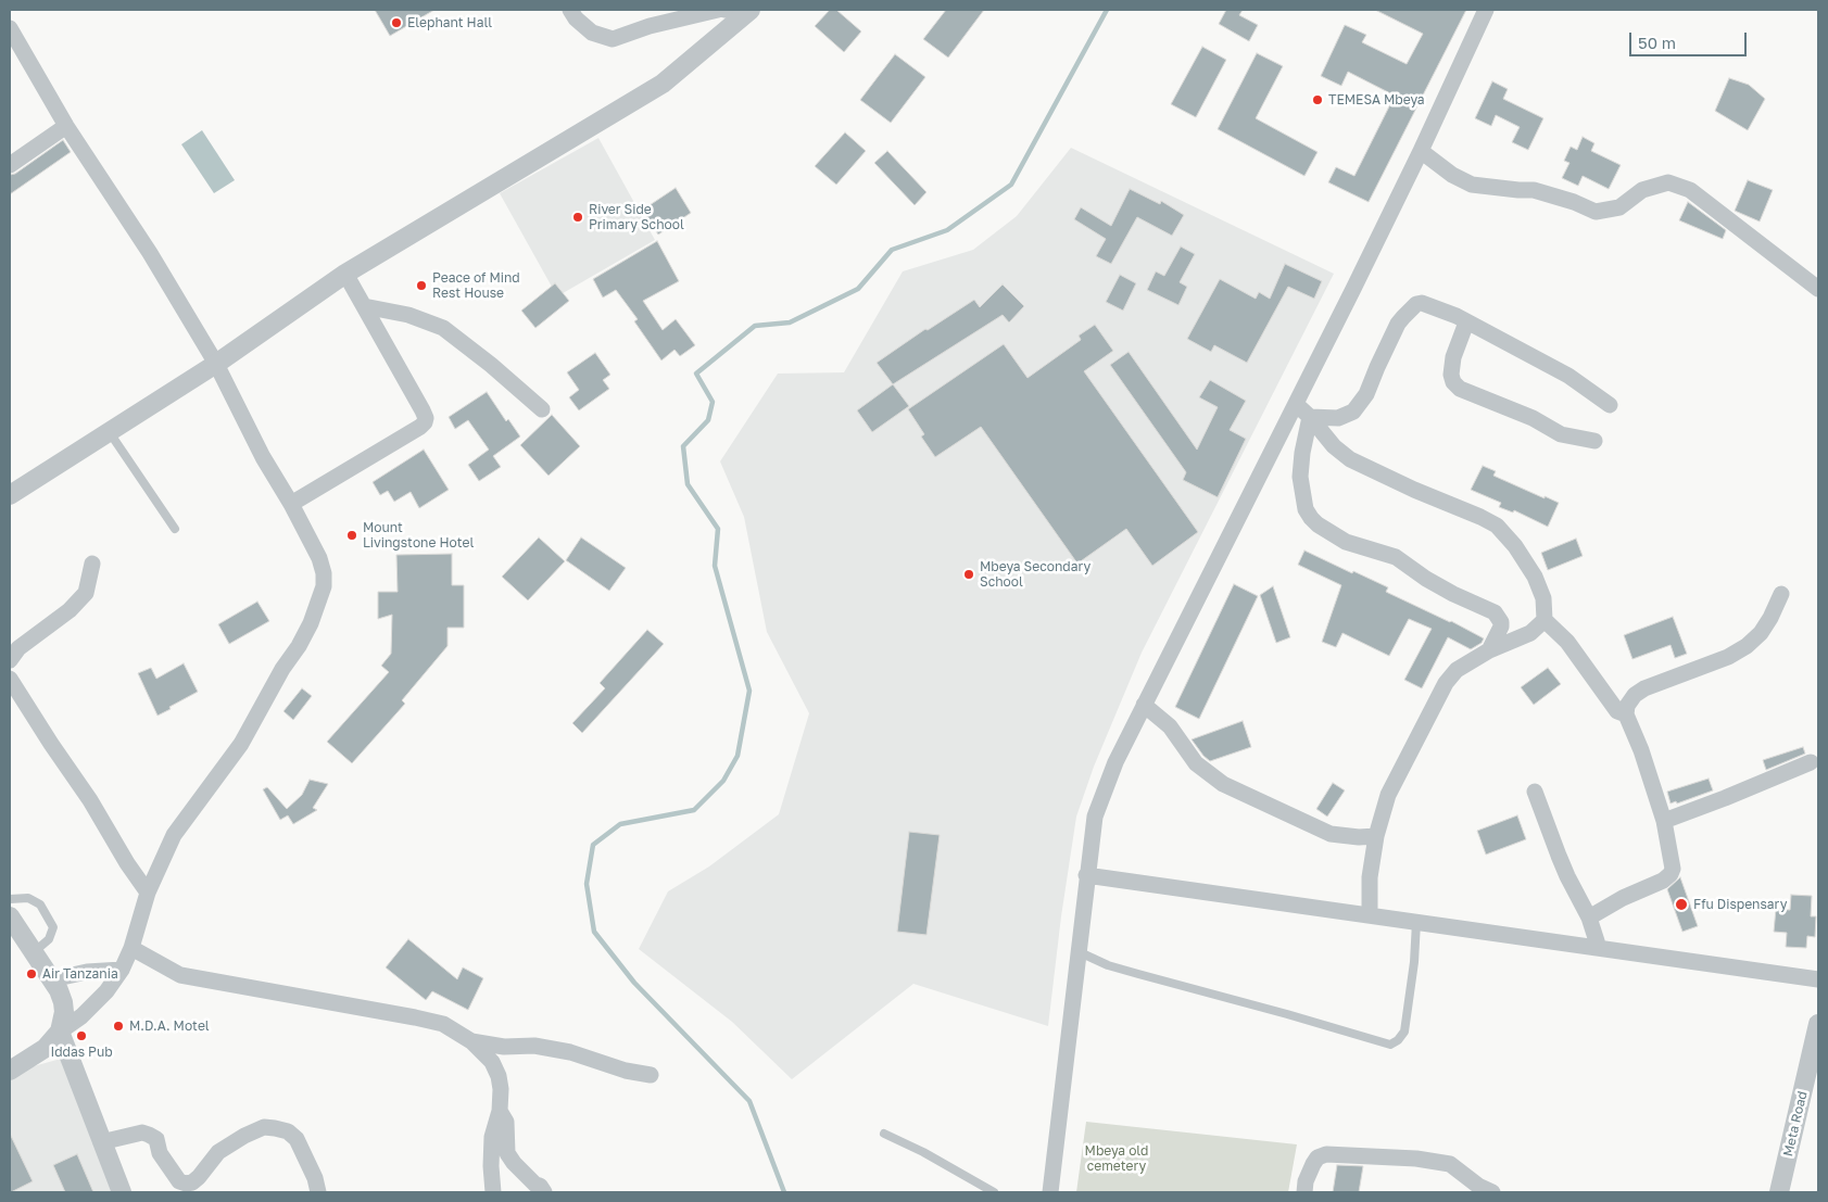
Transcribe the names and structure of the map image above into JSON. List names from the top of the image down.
{
  "streets": {
    "street": ["Meta Road"]
  },
  "parks": ["Mbeya old cemetery"],
  "places": [
    "Elephant Hall",
    "TEMESA Mbeya",
    "River Side Primary School",
    "Peace of Mind Rest House",
    "Mount Livingstone Hotel",
    "Mbeya Secondary School",
    "Ffu Dispensary",
    "Air Tanzania",
    "M.D.A. Motel",
    "Iddas Pub"
  ],
  "scale_bar": "50 m"
}
